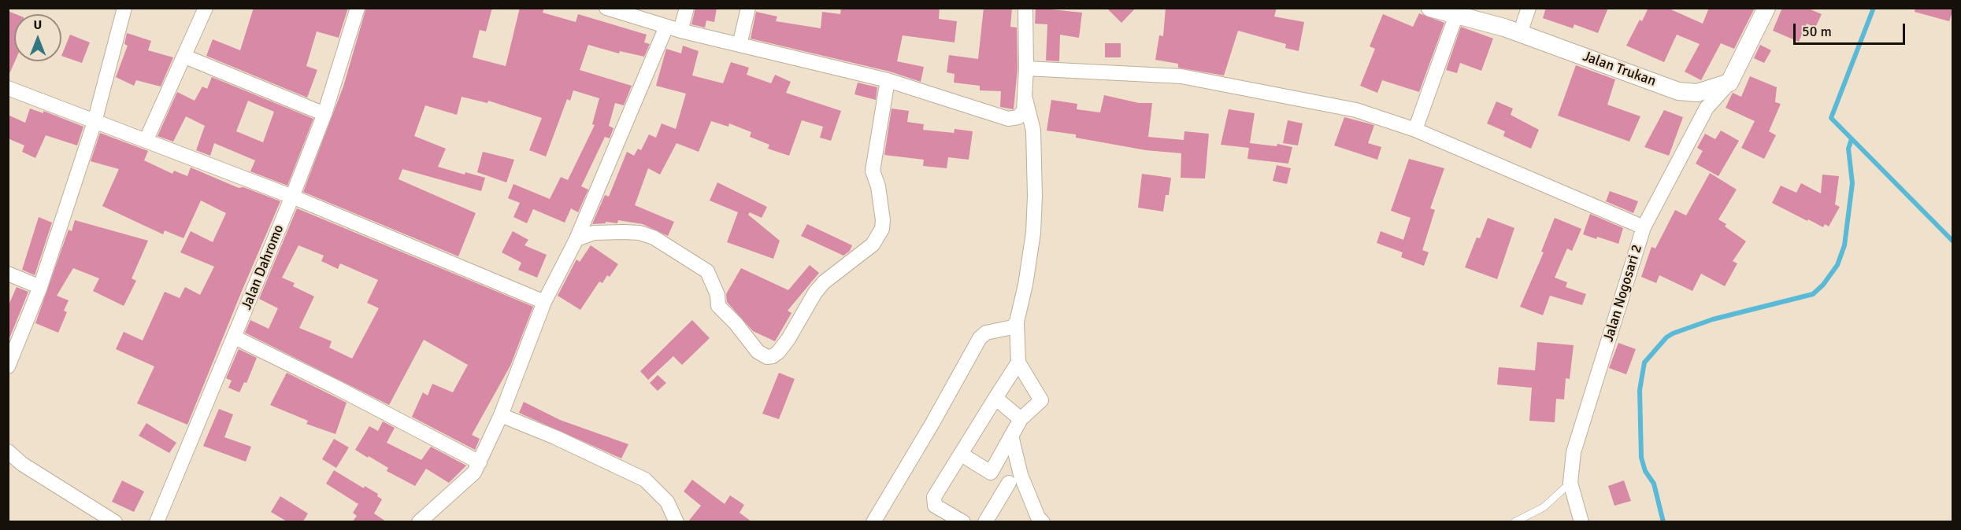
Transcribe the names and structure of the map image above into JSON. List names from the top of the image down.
{
  "streets": {
    "street": ["Jalan Trukan", "Jalan Dahromo", "Jalan Nogosari 2"]
  },
  "crossings": [
    ["Jalan Trukan", "Jalan Nogosari 2"]
  ],
  "scale_bar": "50 m",
  "north": "top"
}
